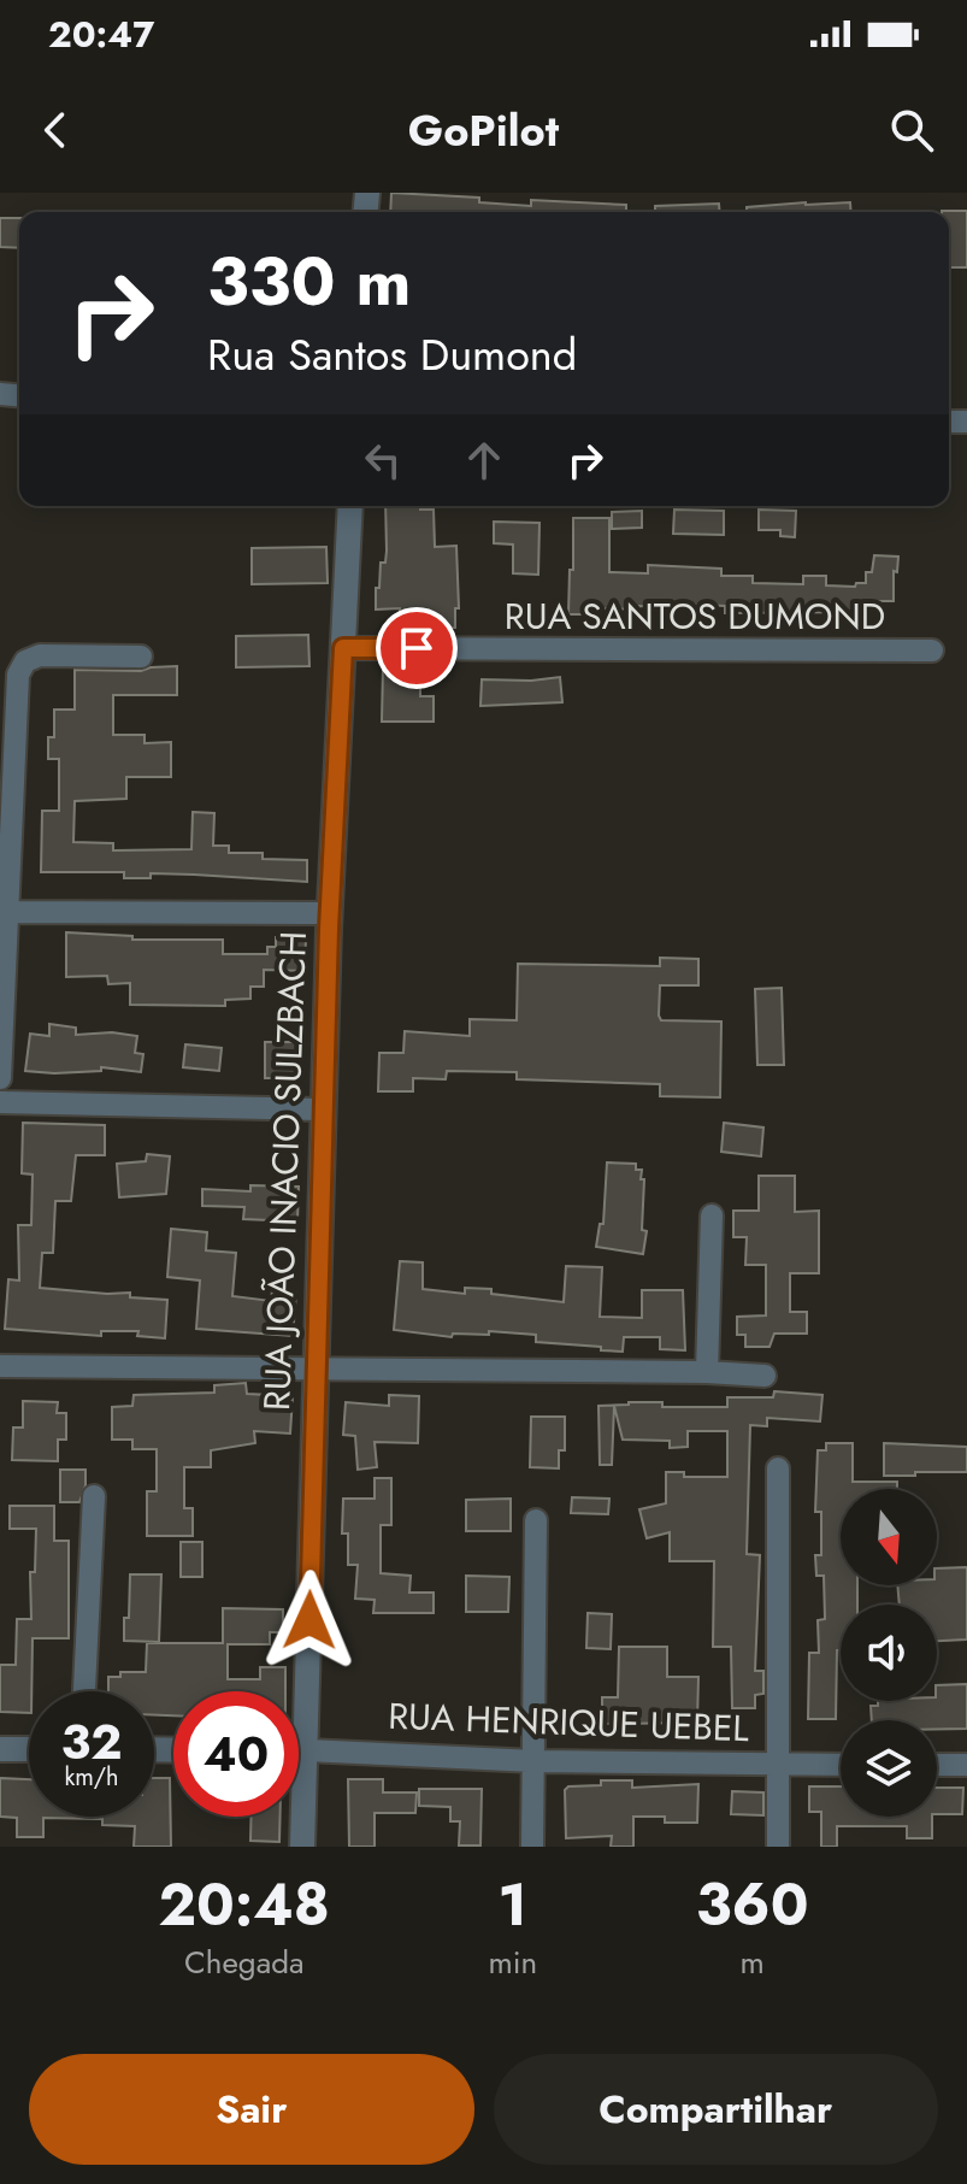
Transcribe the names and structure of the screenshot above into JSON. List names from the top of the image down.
{
  "streets": {
    "street": ["RUA SANTOS DUMOND", "RUA JOÃO INACIO SULZBACH", "RUA HENRIQUE UEBEL"]
  },
  "crossings": [
    ["RUA SANTOS DUMOND", "RUA JOÃO INACIO SULZBACH"],
    ["RUA JOÃO INACIO SULZBACH", "RUA HENRIQUE UEBEL"]
  ],
  "north": "bottom",
  "page": {
    "status": "20:47",
    "header": "GoPilot",
    "turn": ["330 m", "Rua Santos Dumond"],
    "speed": "32 km/h",
    "limit": "40",
    "eta": [
      "20:48",
      "Chegada",
      "1",
      "min",
      "360",
      "m"
    ],
    "buttons": ["Sair", "Compartilhar"]
  }
}
